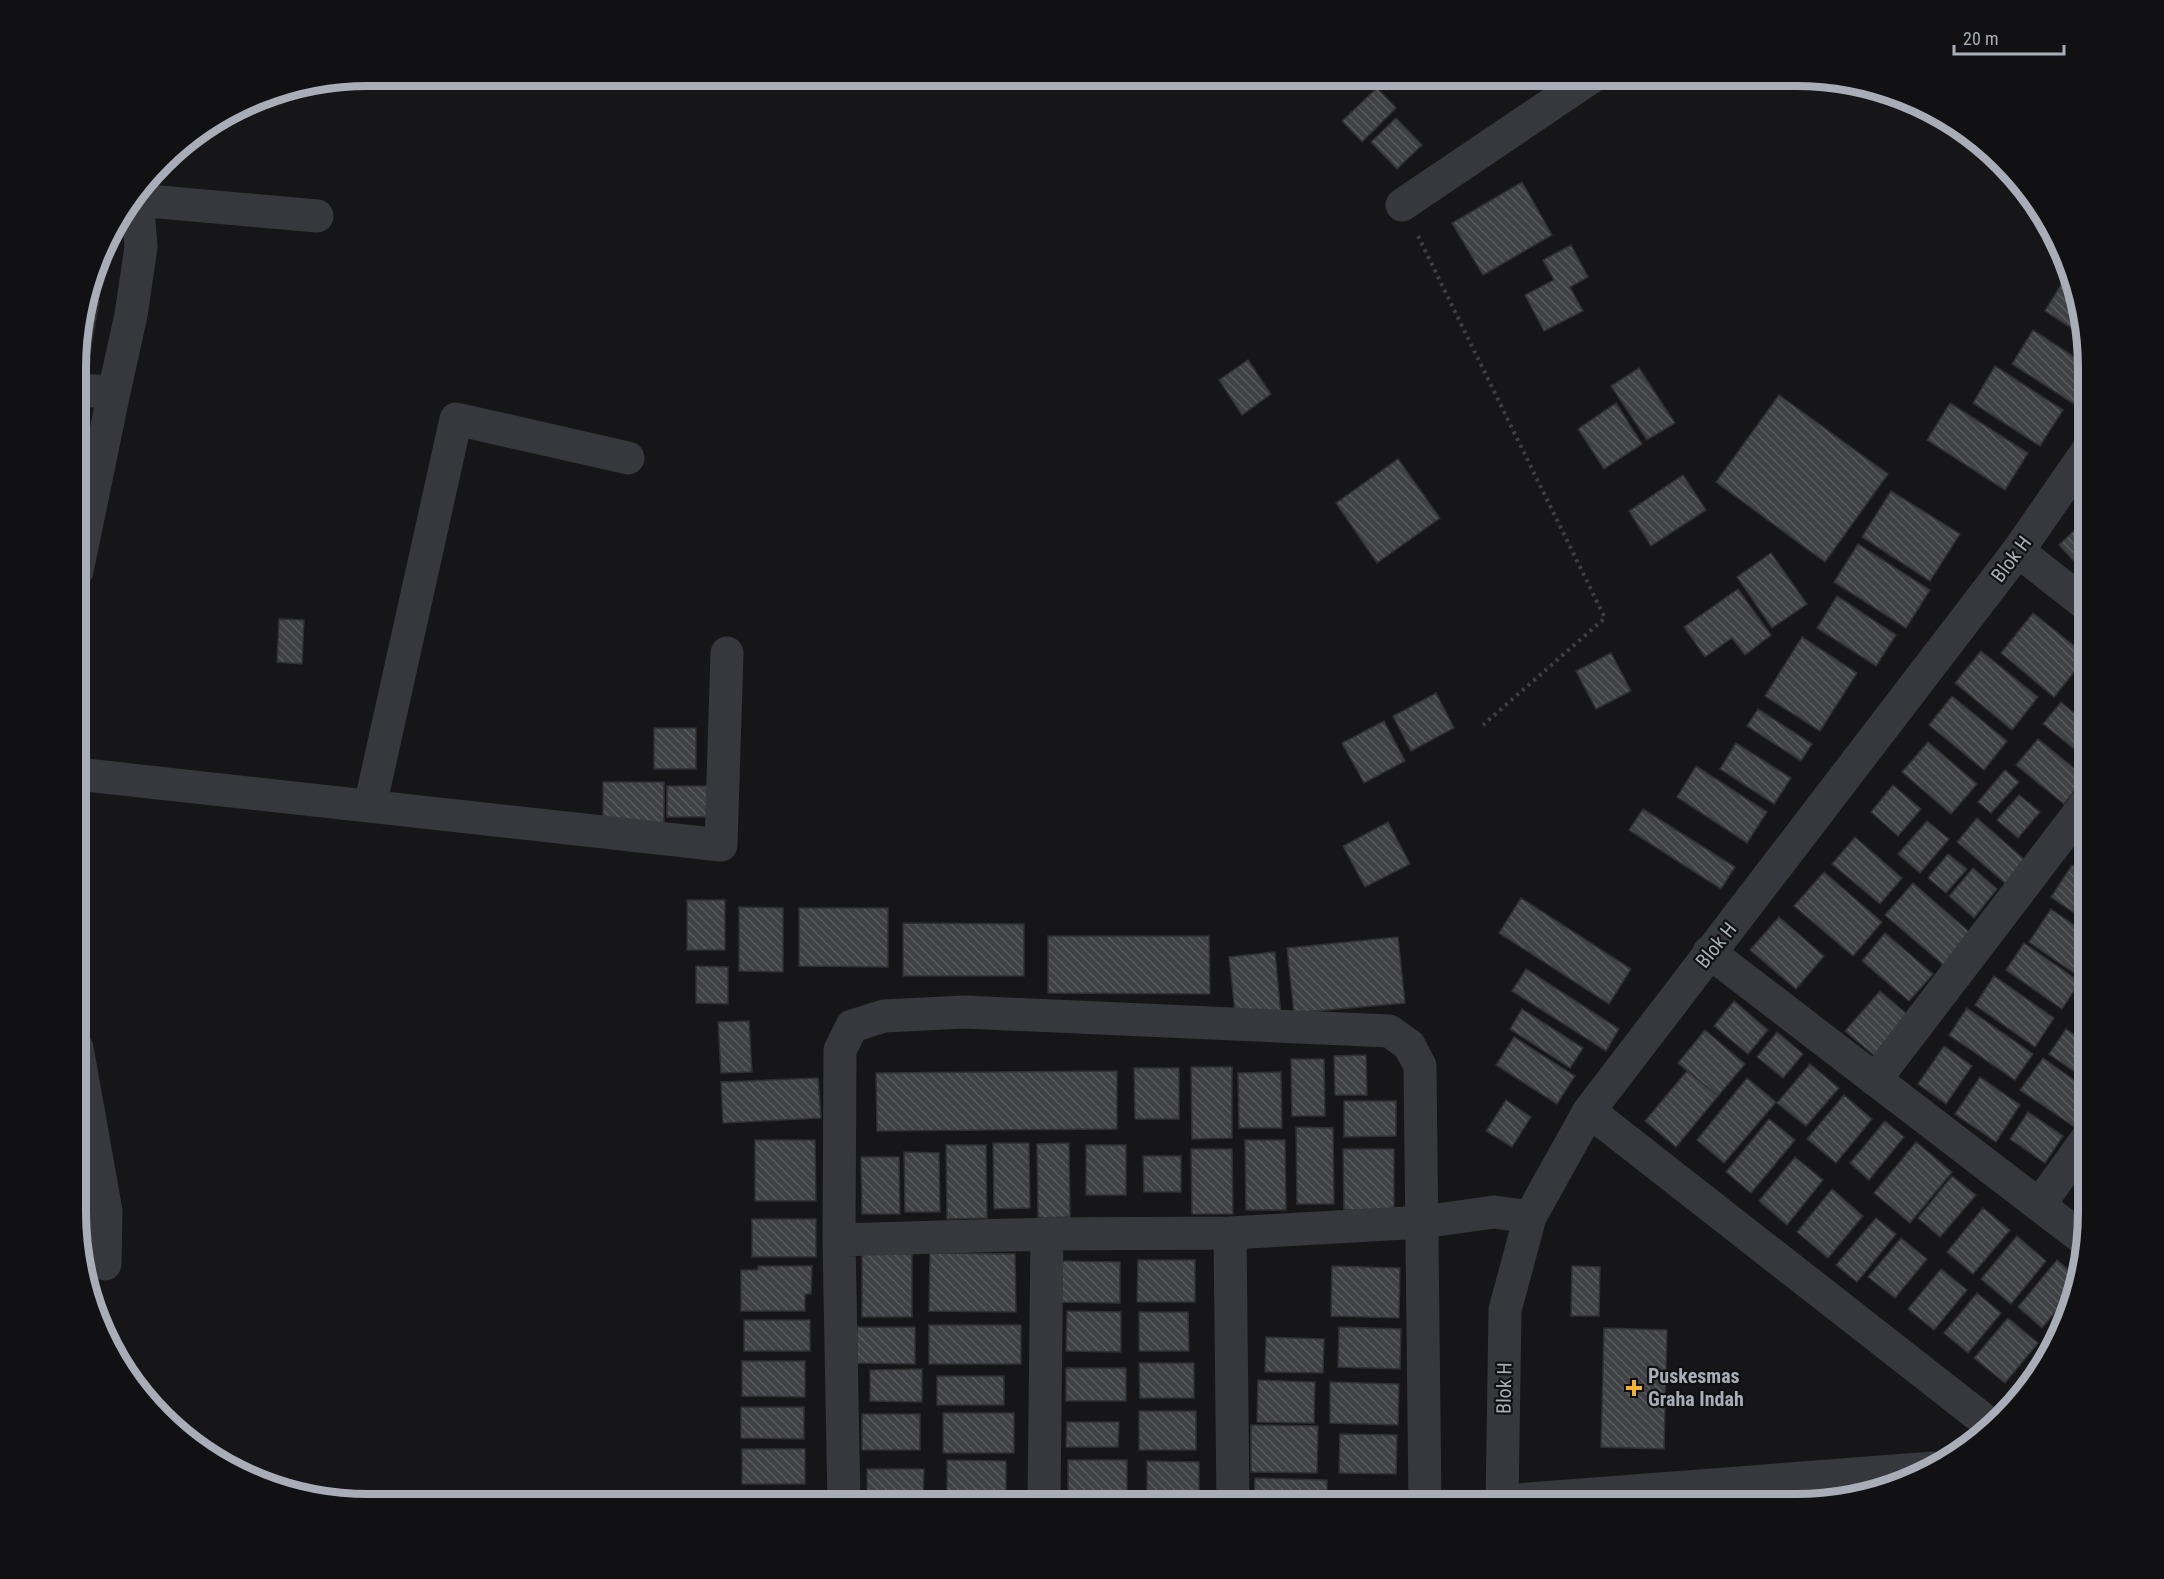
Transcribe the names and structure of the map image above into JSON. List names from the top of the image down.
{
  "streets": {
    "street": ["Blok H"]
  },
  "places": {
    "health": ["Puskesmas Graha Indah"]
  },
  "scale_bar": "20 m"
}
